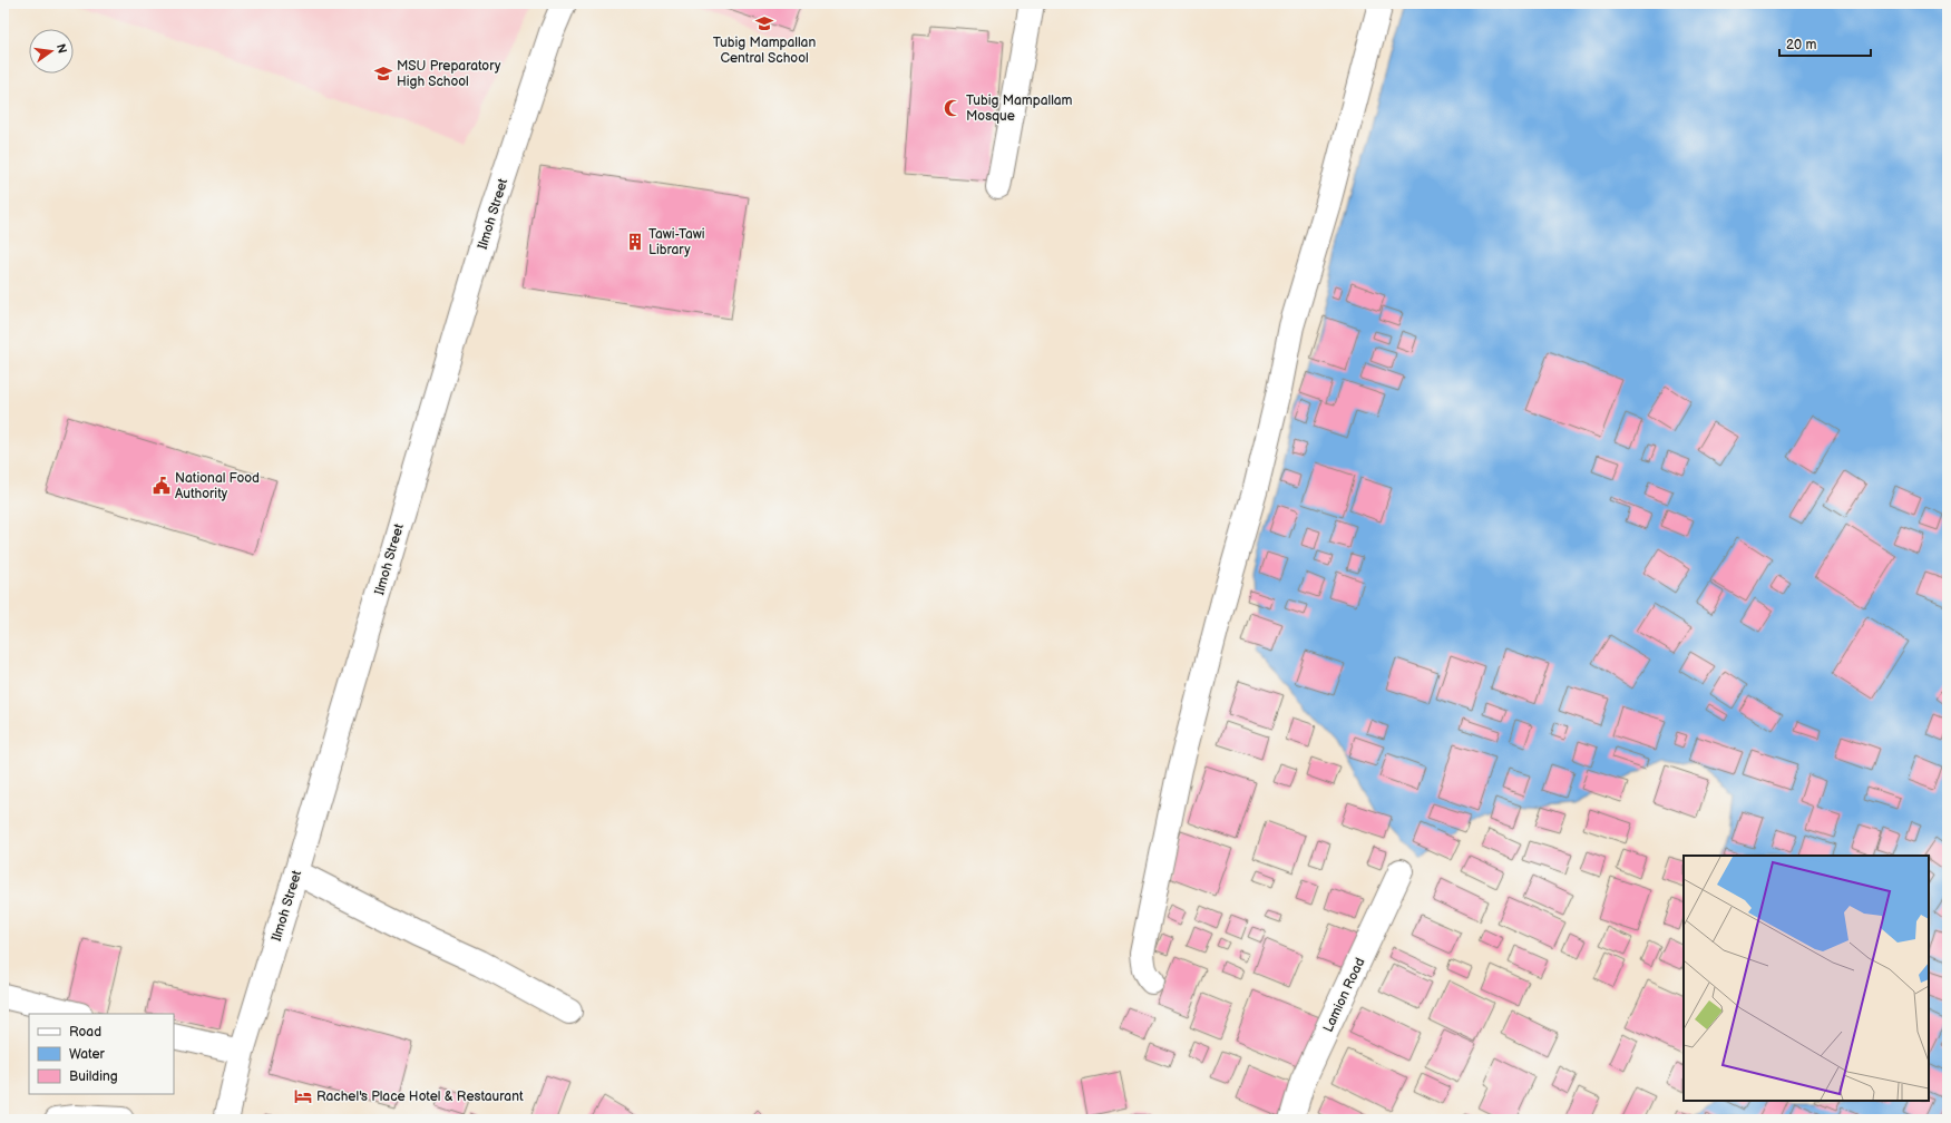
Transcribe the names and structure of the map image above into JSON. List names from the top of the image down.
{
  "streets": {
    "street": ["Ilmoh Street", "Lamion Road"]
  },
  "places": {
    "school or university": ["Tubig Mampallan Central School", "MSU Preparatory High School"],
    "mosque": ["Tubig Mampallam Mosque"],
    "building": ["Tawi-Tawi Library"],
    "public building": ["National Food Authority"],
    "hotel": ["Rachel's Place Hotel & Restaurant"]
  },
  "legend": ["Road", "Water", "Building"],
  "scale_bar": "20 m",
  "north": "right"
}
